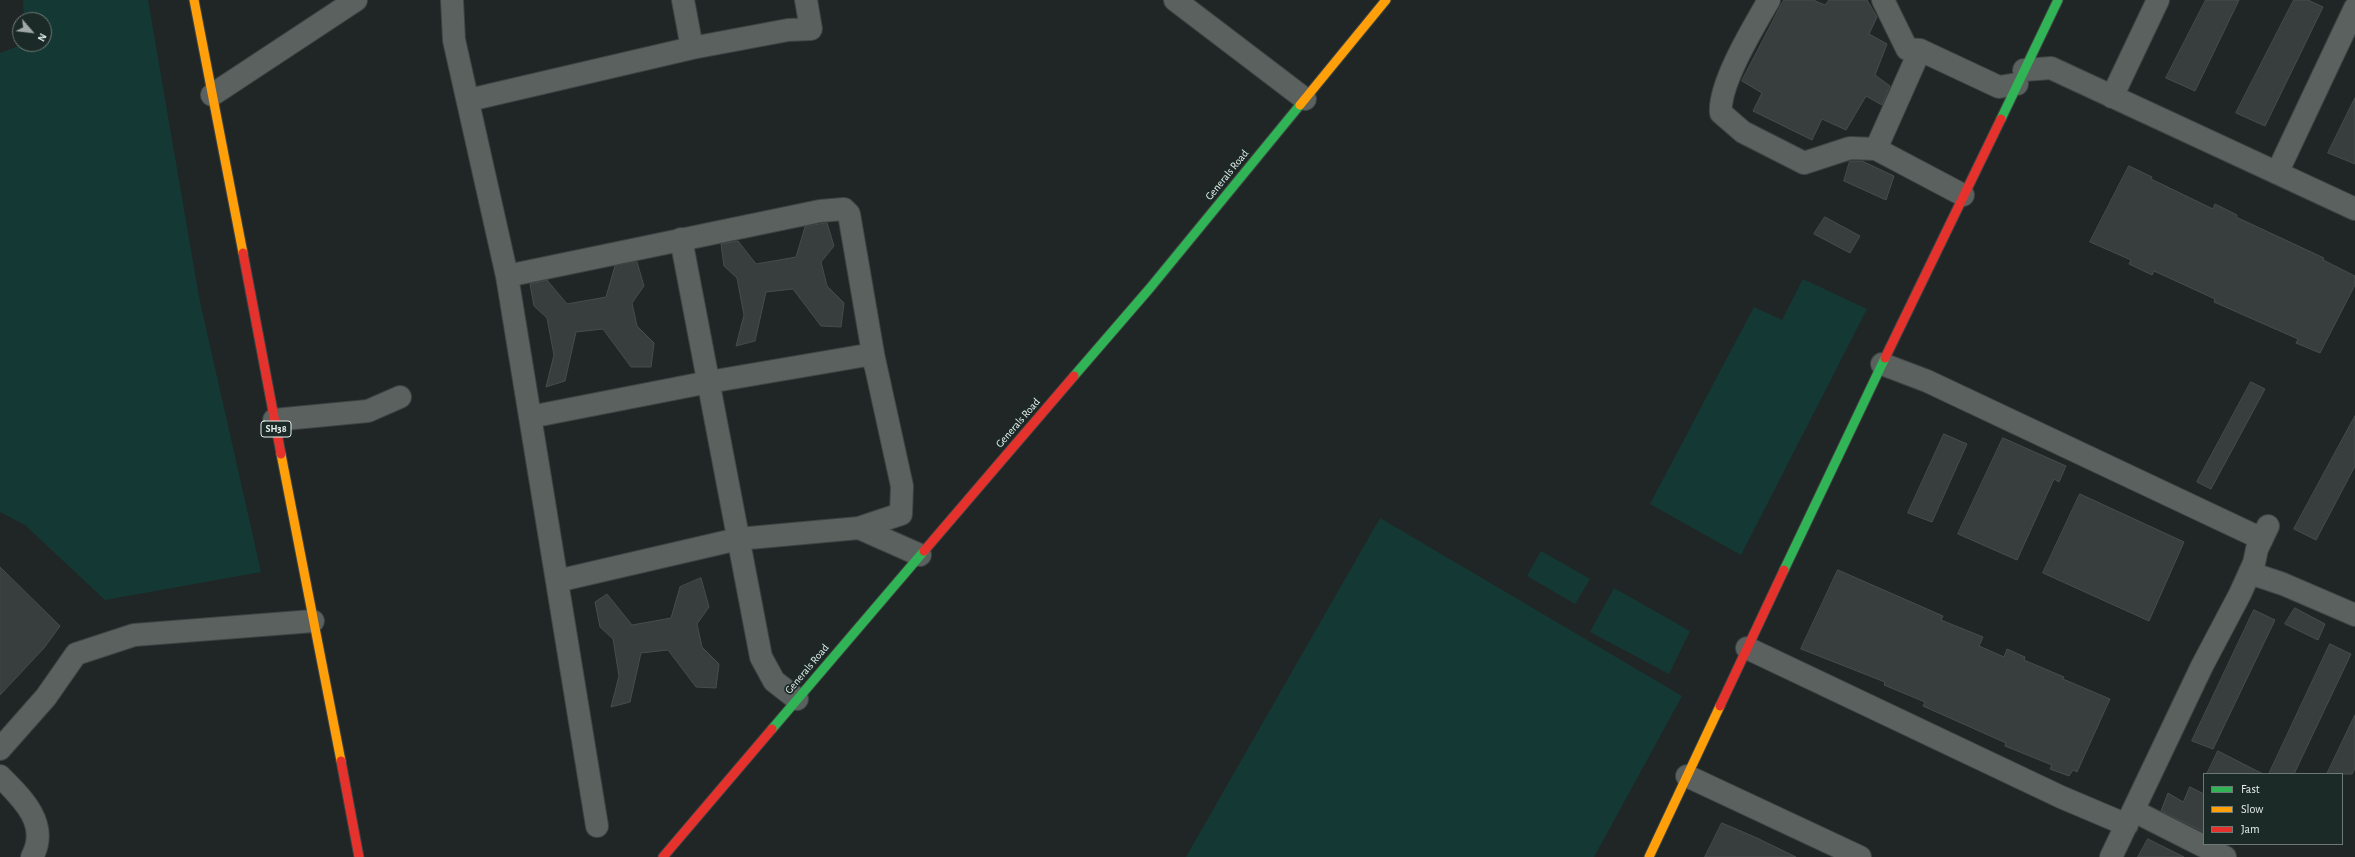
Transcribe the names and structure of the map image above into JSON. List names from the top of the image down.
{
  "streets": {
    "street": ["Generals Road", "SH38"]
  },
  "legend": ["Fast", "Slow", "Jam"],
  "north": "bottom right"
}
